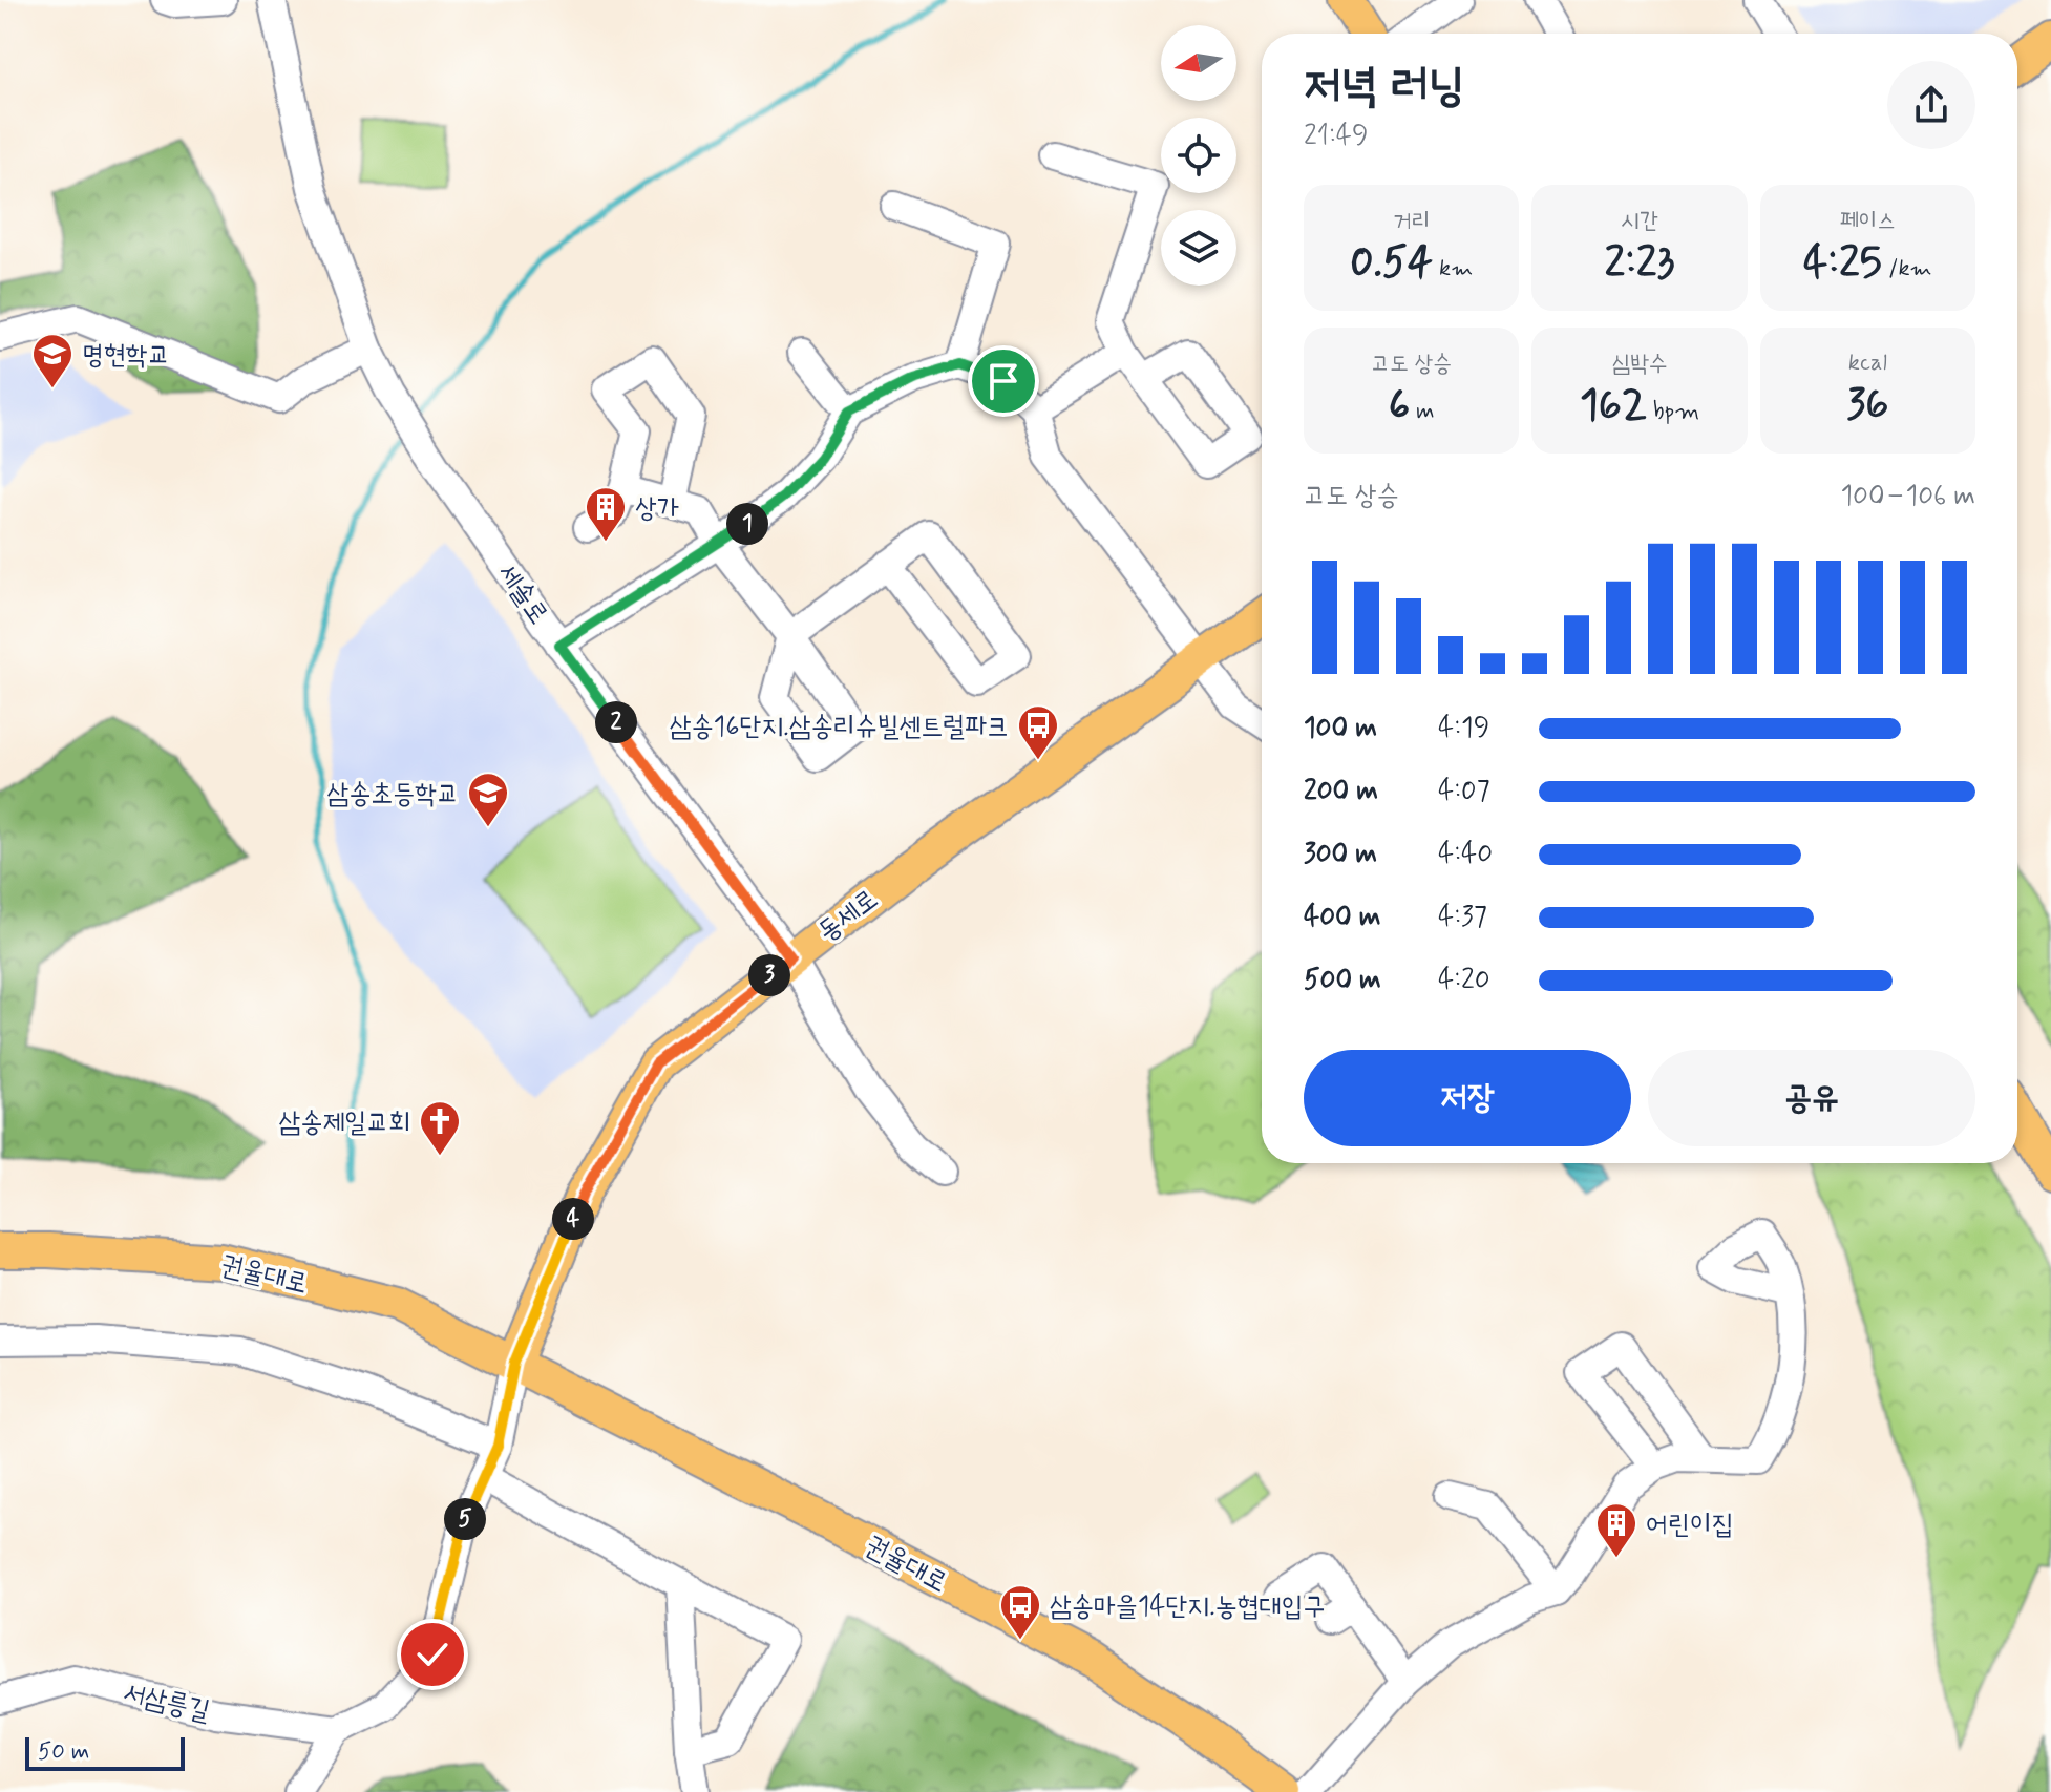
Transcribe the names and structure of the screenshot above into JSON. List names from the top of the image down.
{
  "streets": {
    "main road": ["동세로", "권율대로"],
    "street": ["세솔로", "서삼릉길"]
  },
  "crossings": [
    ["세솔로", "동세로"],
    ["동세로", "권율대로"]
  ],
  "places": {
    "school or university": ["명현학교", "삼송초등학교"],
    "building": ["상가", "어린이집"],
    "bus stop": ["삼송16단지.삼송리슈빌센트럴파크", "삼송마을14단지.농협대입구"],
    "church": ["삼송제일교회"]
  },
  "scale_bar": "50 m",
  "north": "left",
  "page": {
    "heading": ["저녁 러닝", "21:49"],
    "stats": [
      ["거리", "0.54 km"],
      ["시간", "2:23"],
      ["페이스", "4:25 /km"],
      ["고도 상승", "6 m"],
      ["심박수", "162 bpm"],
      ["kcal", "36"]
    ],
    "chart": ["고도 상승", "100–106 m"],
    "pins": [
      "1",
      "2",
      "3",
      "4",
      "5"
    ],
    "list": [
      {
        "name": "100 m",
        "note": "4:19"
      },
      {
        "name": "200 m",
        "note": "4:07"
      },
      {
        "name": "300 m",
        "note": "4:40"
      },
      {
        "name": "400 m",
        "note": "4:37"
      },
      {
        "name": "500 m",
        "note": "4:20"
      }
    ],
    "buttons": ["저장", "공유"],
    "scale": "50 m"
  }
}
